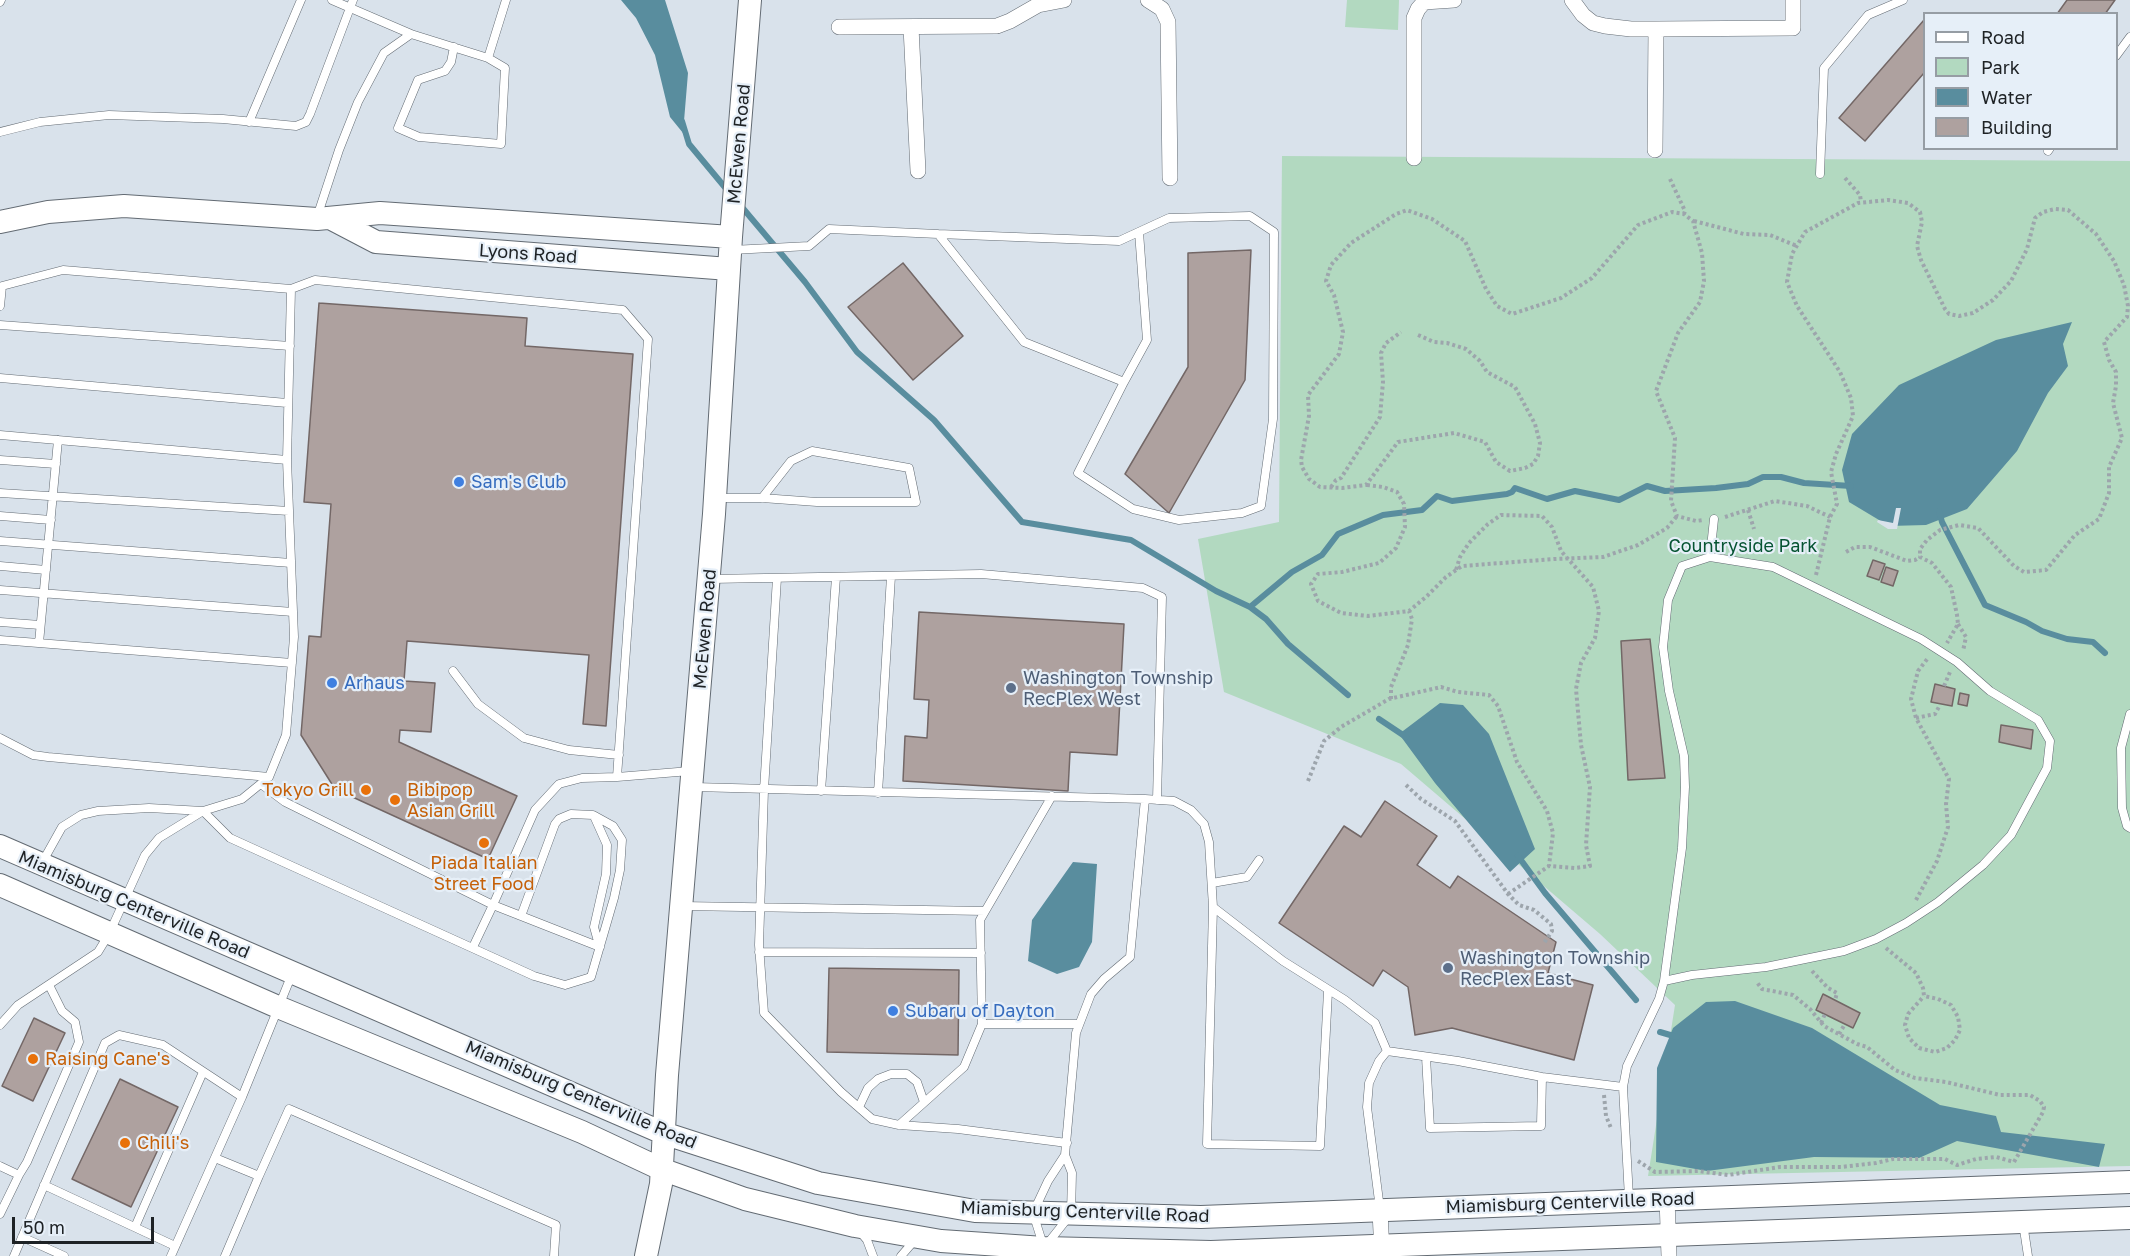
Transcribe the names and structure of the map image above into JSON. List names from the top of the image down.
{
  "streets": {
    "main road": ["McEwen Road", "Lyons Road", "Miamisburg Centerville Road"]
  },
  "crossings": [
    ["McEwen Road", "Lyons Road"],
    ["McEwen Road", "Miamisburg Centerville Road"]
  ],
  "parks": ["Countryside Park"],
  "places": [
    "Sam's Club",
    "Arhaus",
    "Washington Township RecPlex West",
    "Tokyo Grill",
    "Bibipop Asian Grill",
    "Piada Italian Street Food",
    "Washington Township RecPlex East",
    "Subaru of Dayton",
    "Raising Cane's",
    "Chili's"
  ],
  "legend": [
    "Road",
    "Park",
    "Water",
    "Building"
  ],
  "scale_bar": "50 m"
}
